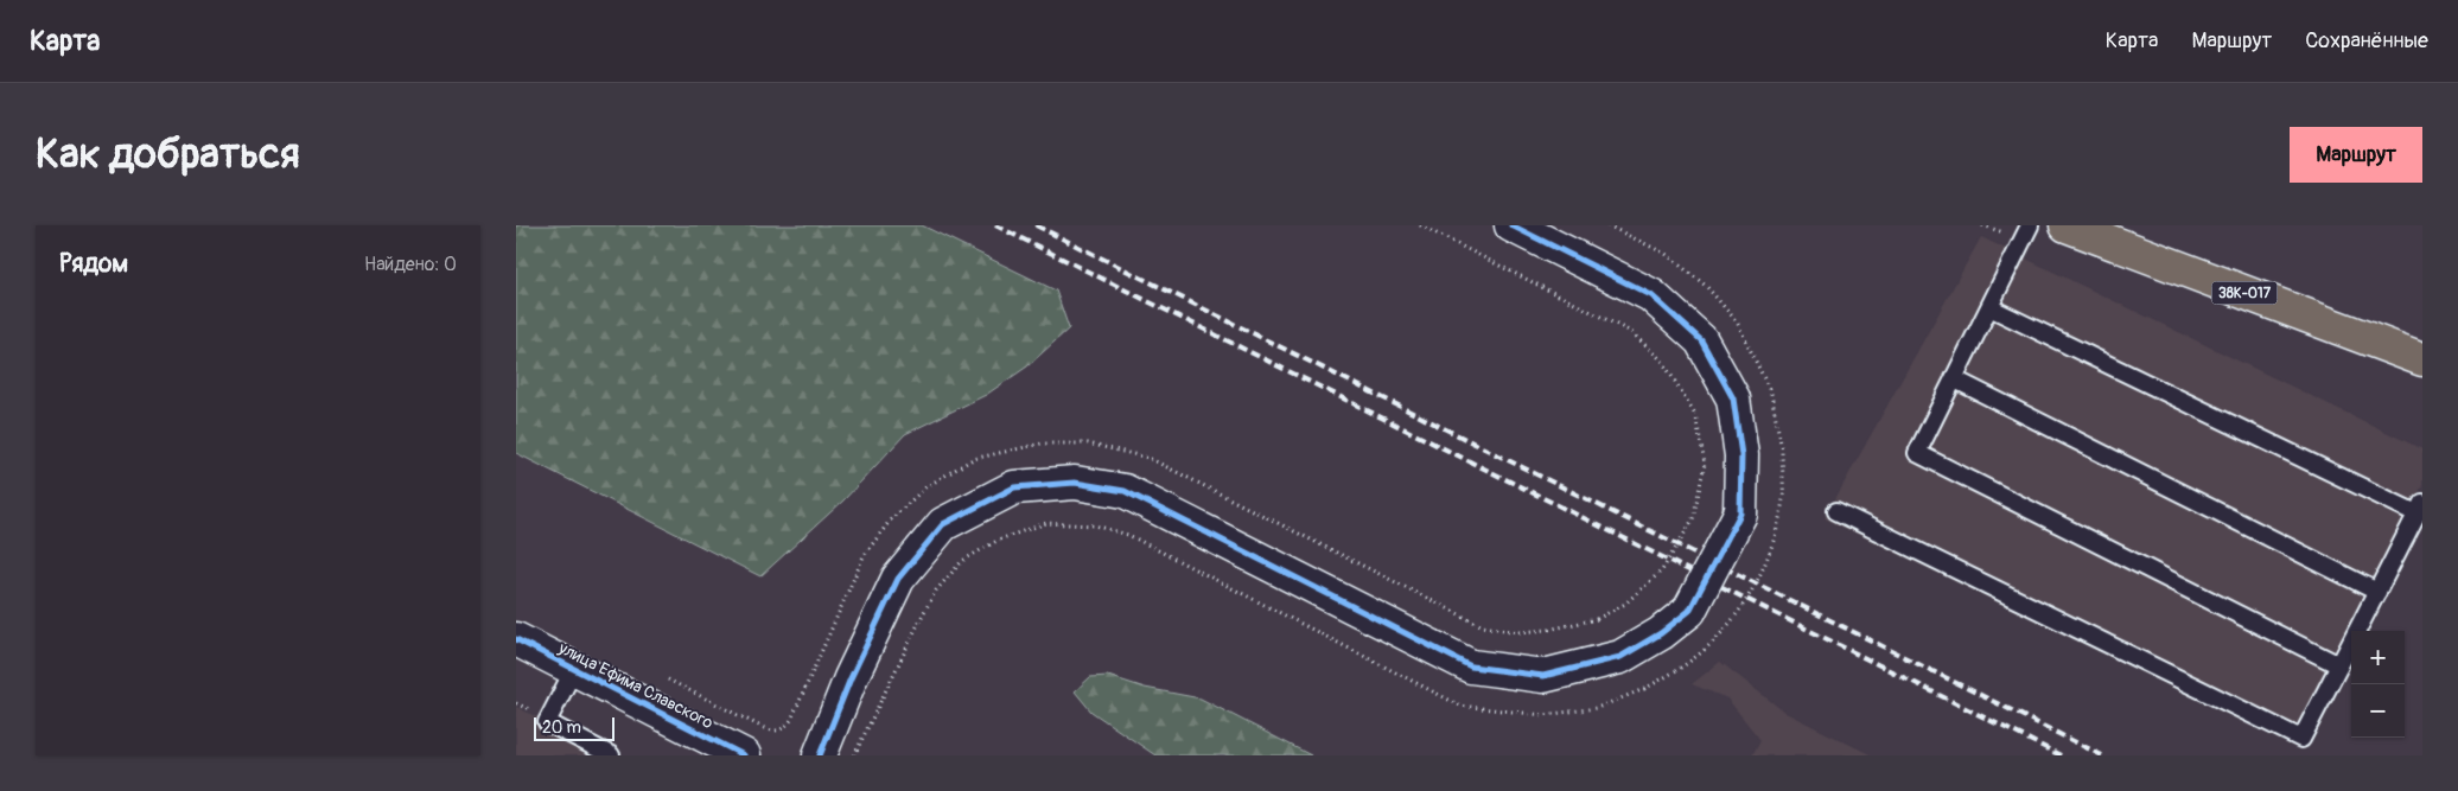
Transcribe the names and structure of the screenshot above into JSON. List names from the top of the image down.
{
  "streets": {
    "main road": ["38К-017"],
    "street": ["улица Ефима Славского"]
  },
  "scale_bar": "20 m",
  "page": {
    "header": "Карта",
    "nav": ["Карта", "Маршрут", "Сохранённые"],
    "buttons": "Маршрут",
    "title": "Как добраться",
    "heading": ["Рядом", "Найдено: 0"],
    "map_buttons": ["+", "−"],
    "scale": "20 m"
  }
}
